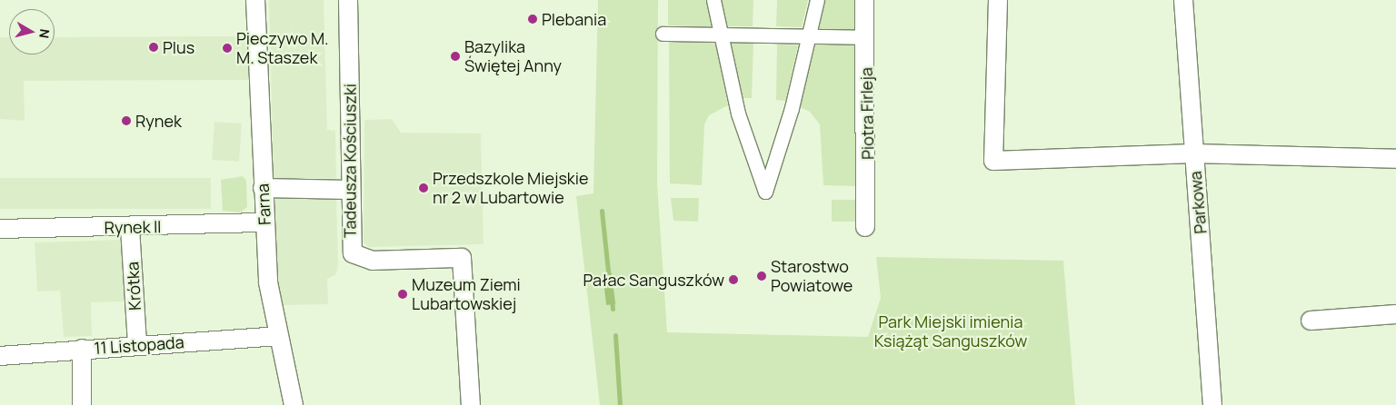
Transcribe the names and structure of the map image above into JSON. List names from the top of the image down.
{
  "streets": {
    "street": [
      "Piotra Firleja",
      "Tadeusza Kościuszki",
      "Parkowa",
      "Farna",
      "Rynek II",
      "Krótka",
      "11 Listopada"
    ]
  },
  "crossings": [
    ["Farna", "Rynek II"],
    ["Farna", "11 Listopada"],
    ["Rynek II", "Krótka"],
    ["Krótka", "11 Listopada"]
  ],
  "parks": ["Park Miejski imienia Książąt Sanguszków"],
  "places": [
    "Plebania",
    "Plus",
    "Pieczywo M. M. Staszek",
    "Bazylika Świętej Anny",
    "Rynek",
    "Przedszkole Miejskie nr 2 w Lubartowie",
    "Starostwo Powiatowe",
    "Pałac Sanguszków",
    "Muzeum Ziemi Lubartowskiej"
  ],
  "north": "right"
}
